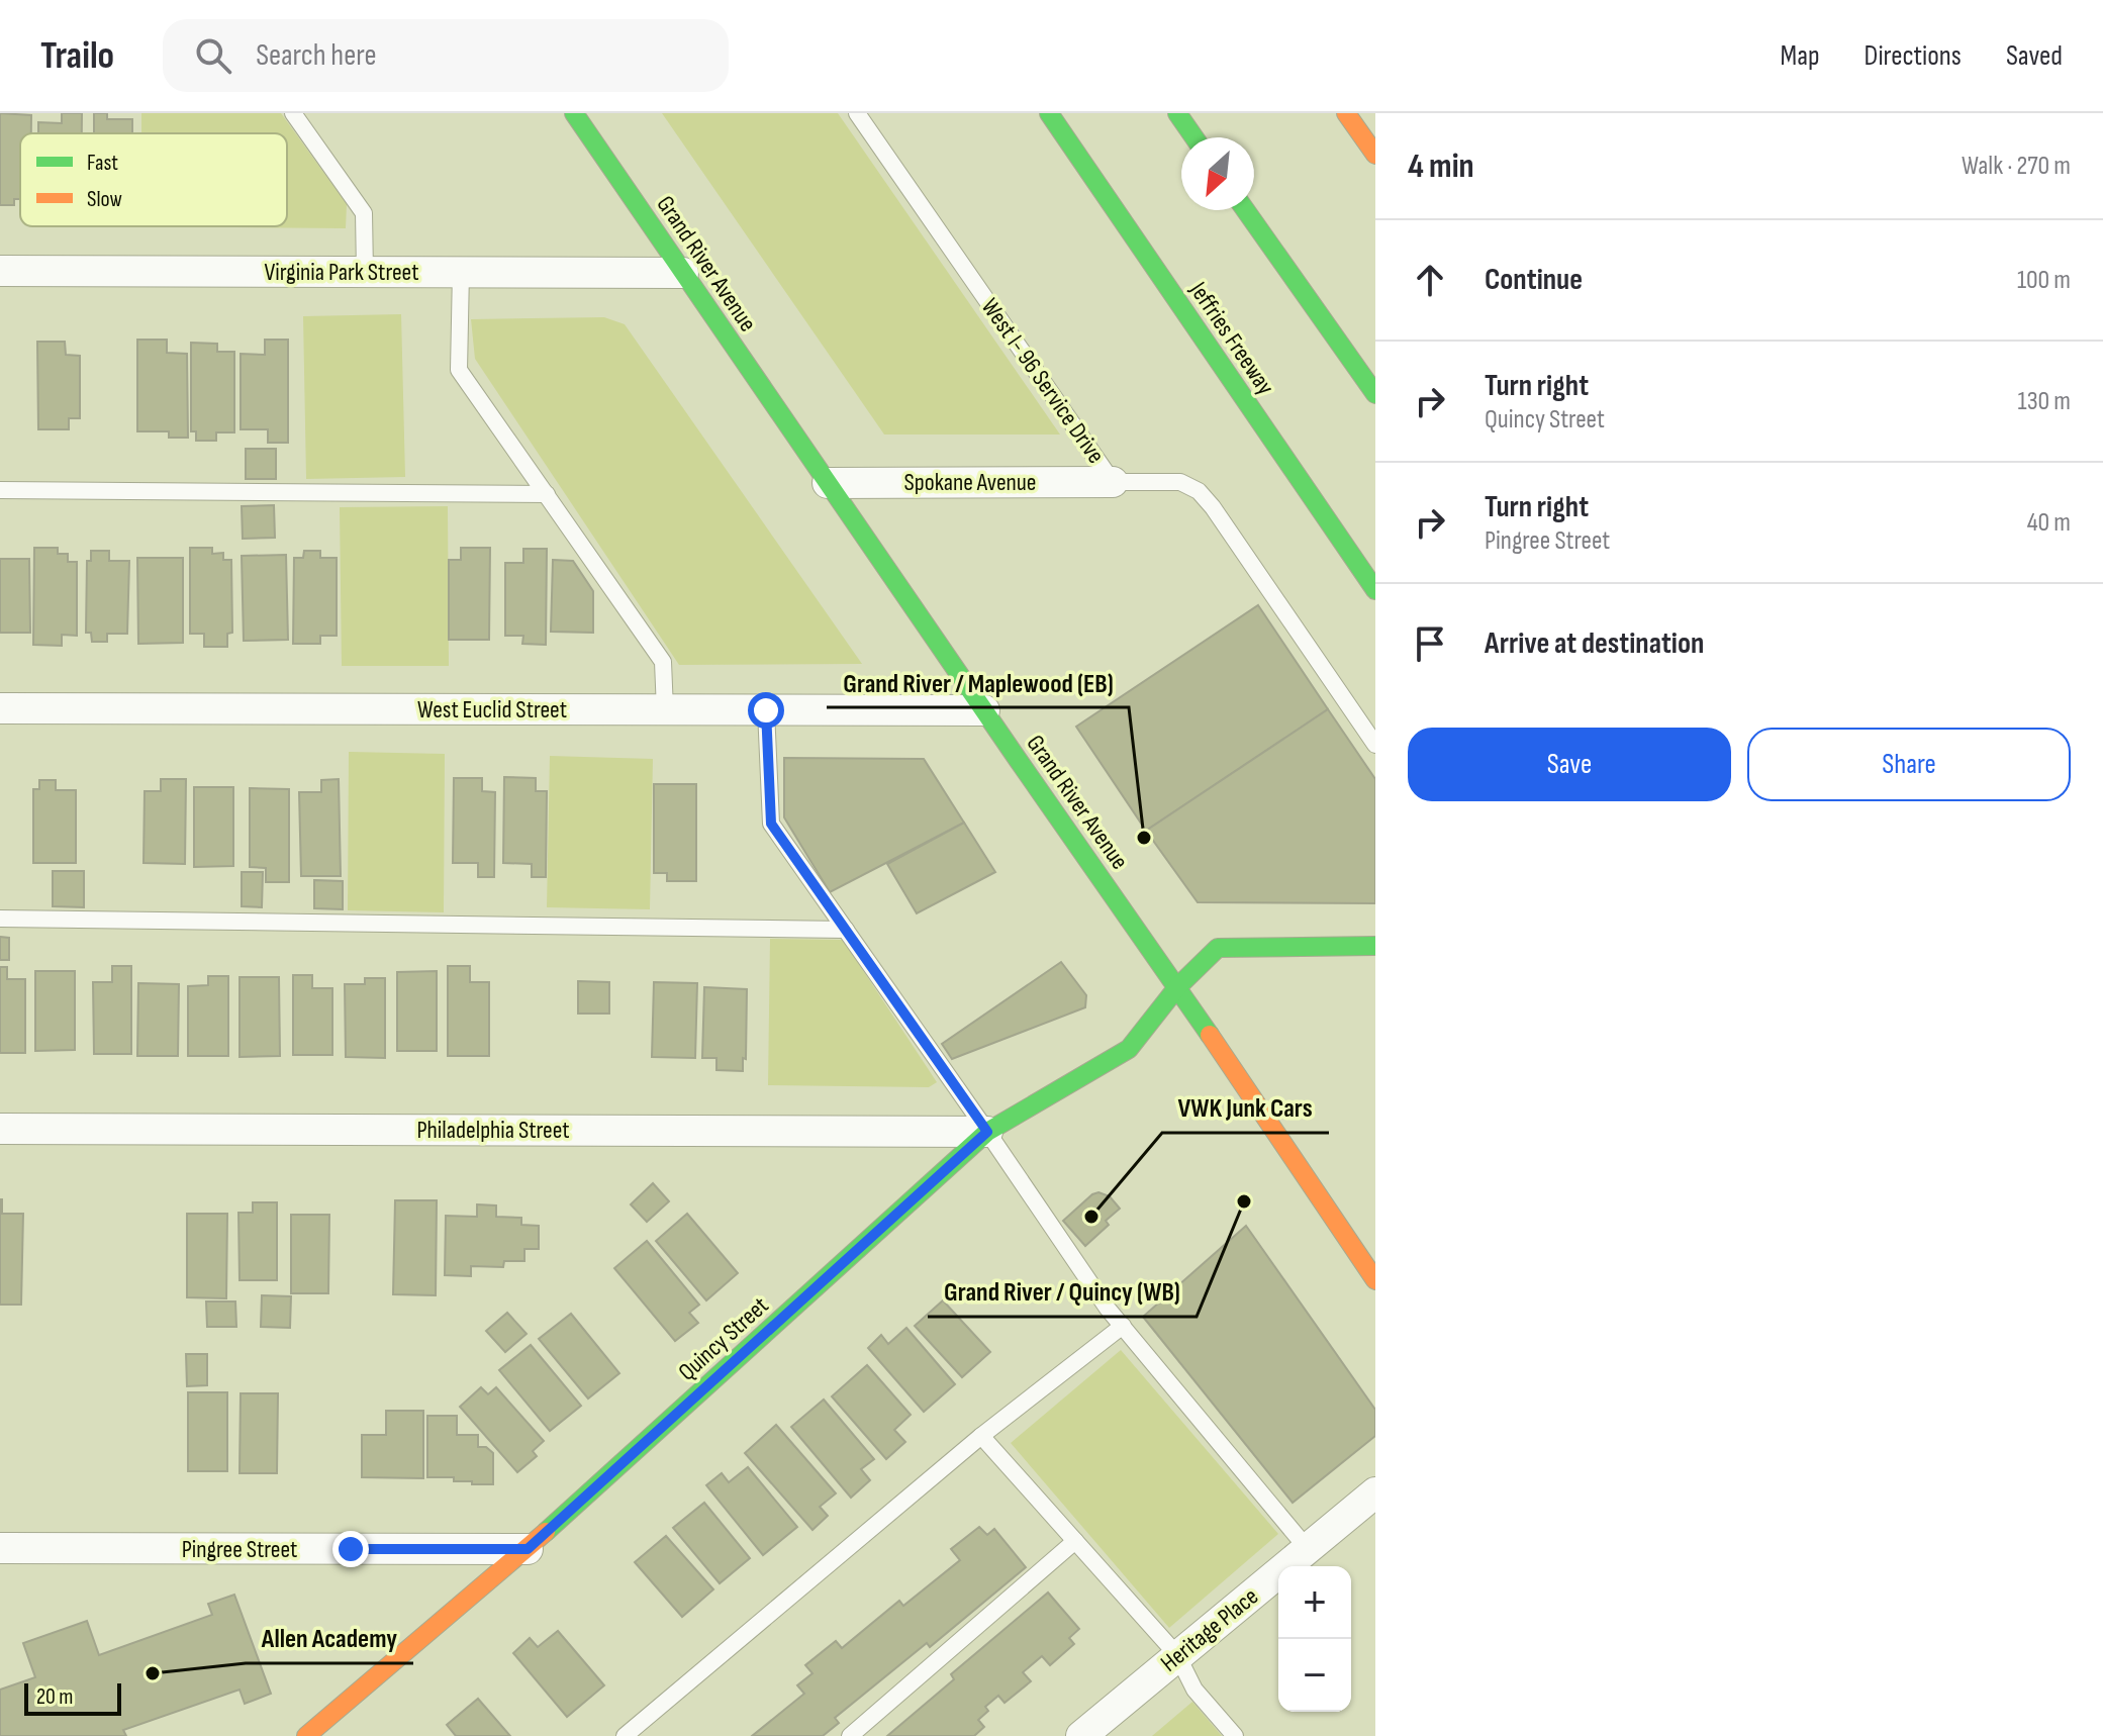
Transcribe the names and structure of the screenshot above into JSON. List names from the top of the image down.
{
  "streets": {
    "main road": ["Grand River Avenue", "Jeffries Freeway", "Quincy Street"],
    "street": [
      "Virginia Park Street",
      "Spokane Avenue",
      "West Euclid Street",
      "Philadelphia Street",
      "Pingree Street",
      "Heritage Place"
    ],
    "lane": ["West I- 96 Service Drive"]
  },
  "crossings": [
    ["Grand River Avenue", "Virginia Park Street"],
    ["Grand River Avenue", "Spokane Avenue"],
    ["Grand River Avenue", "West Euclid Street"],
    ["Grand River Avenue", "Quincy Street"],
    ["West I- 96 Service Drive", "Spokane Avenue"],
    ["Philadelphia Street", "Quincy Street"],
    ["Quincy Street", "Pingree Street"]
  ],
  "places": [
    "Grand River / Maplewood (EB)",
    "Grand River / Quincy (WB)",
    "VWK Junk Cars",
    "Allen Academy"
  ],
  "legend": ["Fast", "Slow"],
  "scale_bar": "20 m",
  "north": "bottom left",
  "page": {
    "header": "Trailo",
    "search": "Search here",
    "nav": ["Map", "Directions", "Saved"],
    "heading": ["4 min", "Walk · 270 m"],
    "list": [
      ["Continue", "100 m"],
      ["Turn right", "Quincy Street", "130 m"],
      ["Turn right", "Pingree Street", "40 m"],
      "Arrive at destination"
    ],
    "buttons": ["Save", "Share"],
    "map_buttons": ["+", "−"],
    "scale": "20 m"
  }
}
